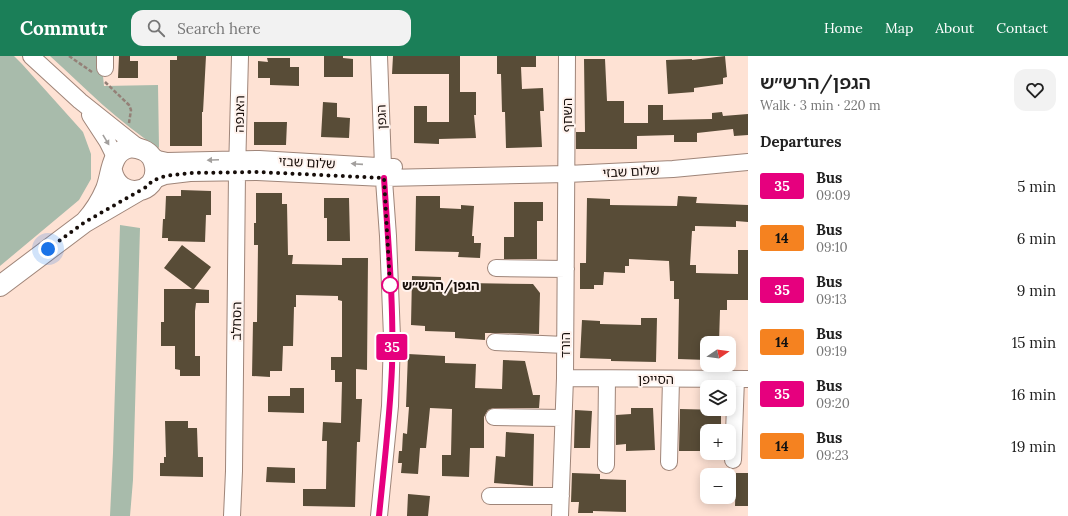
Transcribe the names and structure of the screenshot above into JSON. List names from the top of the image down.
{
  "streets": {
    "street": [
      "האנפה",
      "השחף",
      "הגפן",
      "שלום שבזי",
      "הסחלב",
      "הורד",
      "הסייפן"
    ]
  },
  "crossings": [
    ["האנפה", "שלום שבזי"],
    ["האנפה", "הסחלב"],
    ["השחף", "שלום שבזי"],
    ["השחף", "הורד"],
    ["הגפן", "שלום שבזי"],
    ["שלום שבזי", "הסחלב"],
    ["שלום שבזי", "הורד"],
    ["הורד", "הסייפן"]
  ],
  "places": ["הגפן/הרש״ש"],
  "lines": ["bus line 35"],
  "north": "right",
  "page": {
    "header": "Commutr",
    "search": "Search here",
    "nav": [
      "Home",
      "Map",
      "About",
      "Contact"
    ],
    "on_map": "35",
    "heading": [
      ["הגפן/הרש״ש", "Walk · 3 min · 220 m"],
      "Departures"
    ],
    "list": [
      {
        "mark": "35",
        "name": "Bus",
        "note": "09:09",
        "value": "5 min"
      },
      {
        "mark": "14",
        "name": "Bus",
        "note": "09:10",
        "value": "6 min"
      },
      {
        "mark": "35",
        "name": "Bus",
        "note": "09:13",
        "value": "9 min"
      },
      {
        "mark": "14",
        "name": "Bus",
        "note": "09:19",
        "value": "15 min"
      },
      {
        "mark": "35",
        "name": "Bus",
        "note": "09:20",
        "value": "16 min"
      },
      {
        "mark": "14",
        "name": "Bus",
        "note": "09:23",
        "value": "19 min"
      }
    ],
    "map_buttons": ["+", "−"]
  }
}
